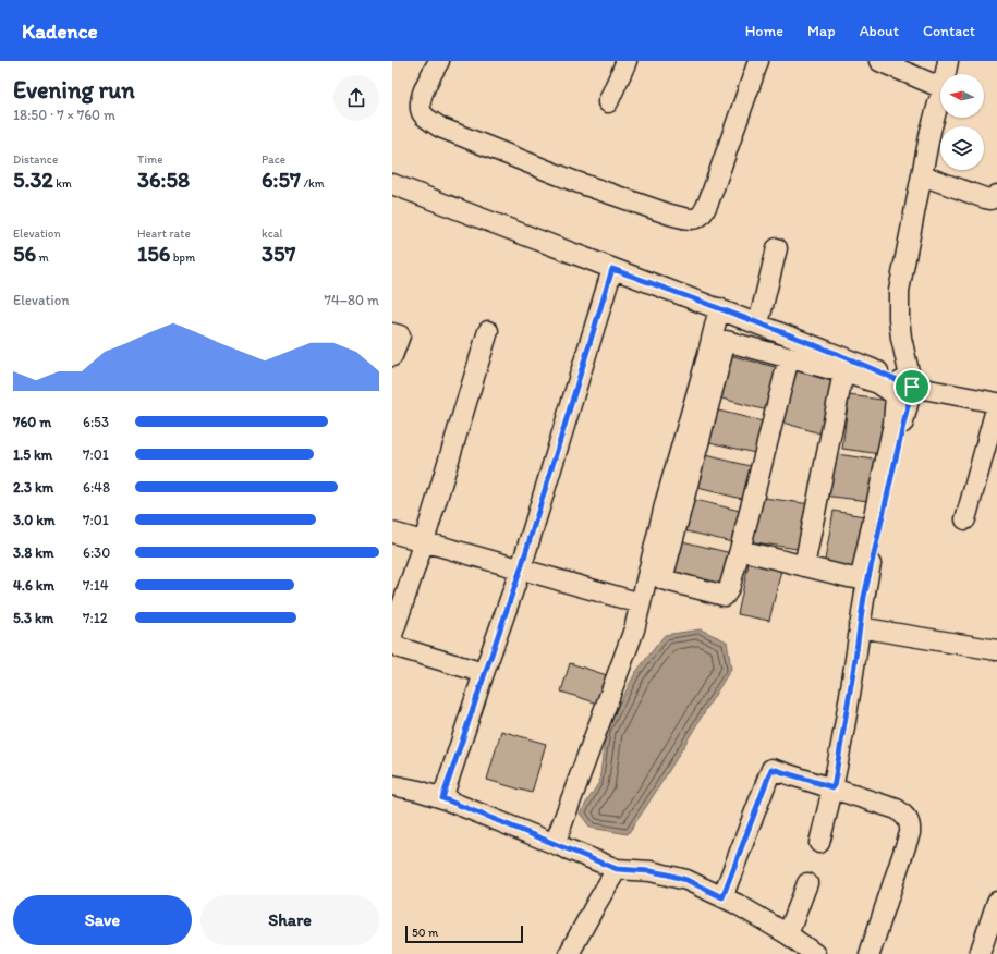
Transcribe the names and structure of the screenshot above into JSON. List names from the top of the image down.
{
  "scale_bar": "50 m",
  "north": "left",
  "page": {
    "header": "Kadence",
    "nav": [
      "Home",
      "Map",
      "About",
      "Contact"
    ],
    "heading": ["Evening run", "18:50 · 7 × 760 m"],
    "stats": [
      ["Distance", "5.32 km"],
      ["Time", "36:58"],
      ["Pace", "6:57 /km"],
      ["Elevation", "56 m"],
      ["Heart rate", "156 bpm"],
      ["kcal", "357"]
    ],
    "chart": ["Elevation", "74–80 m"],
    "list": [
      {
        "name": "760 m",
        "note": "6:53"
      },
      {
        "name": "1.5 km",
        "note": "7:01"
      },
      {
        "name": "2.3 km",
        "note": "6:48"
      },
      {
        "name": "3.0 km",
        "note": "7:01"
      },
      {
        "name": "3.8 km",
        "note": "6:30"
      },
      {
        "name": "4.6 km",
        "note": "7:14"
      },
      {
        "name": "5.3 km",
        "note": "7:12"
      }
    ],
    "buttons": ["Save", "Share"],
    "scale": "50 m"
  }
}
